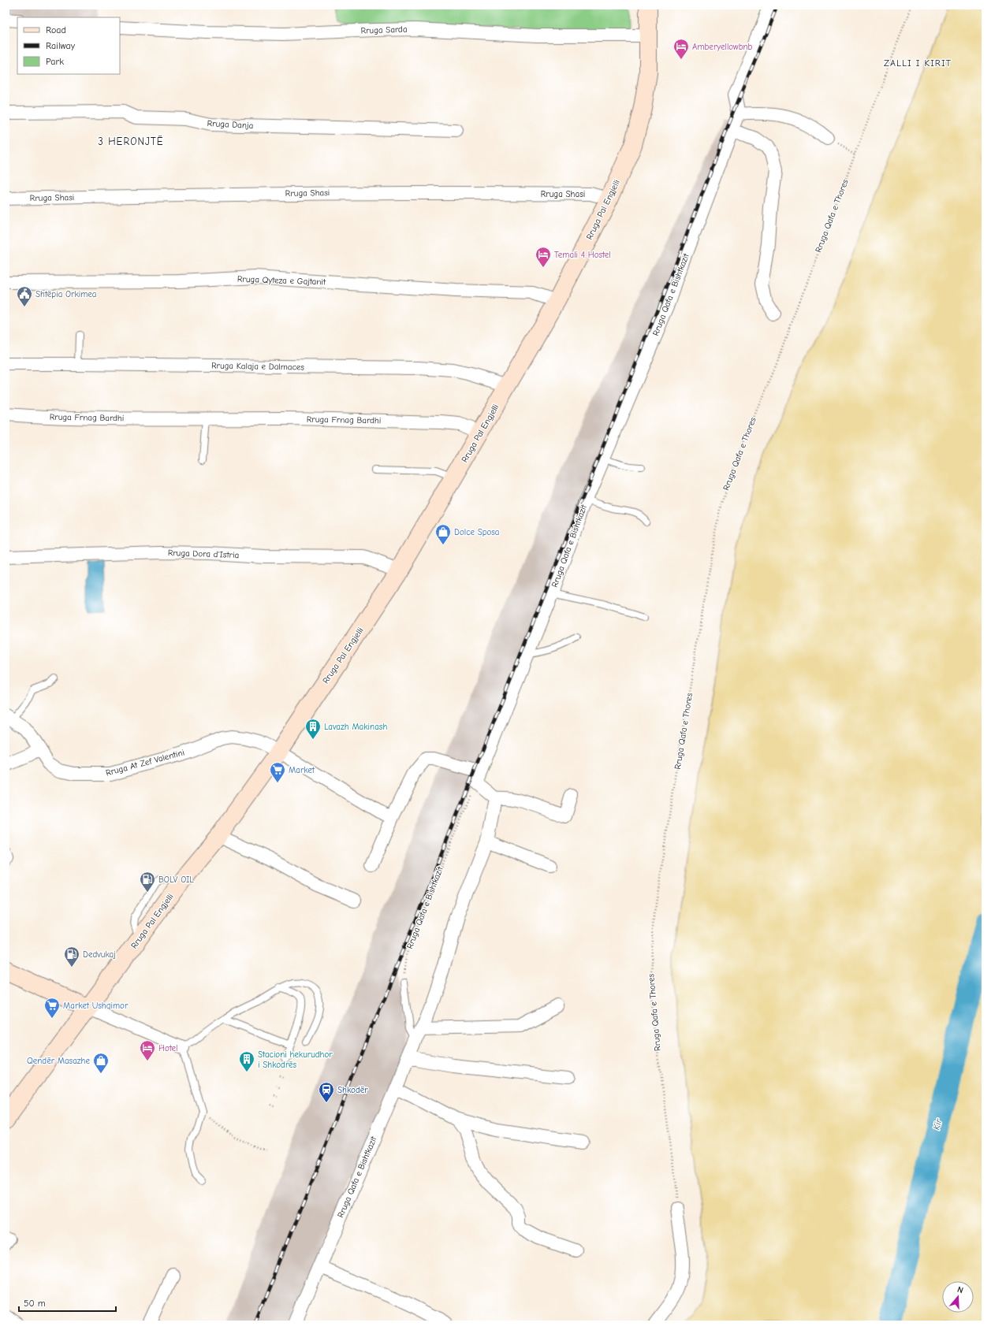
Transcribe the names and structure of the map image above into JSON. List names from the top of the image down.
{
  "streets": {
    "main road": ["Rruga Pal Engjelli"],
    "street": [
      "Rruga Sarda",
      "Rruga Danja",
      "Rruga Shasi",
      "Rruga Qyteza e Gajtanit",
      "Rruga Qafa e Bishtkazit",
      "Rruga Kalaja e Dalmaces",
      "Rruga Frnag Bardhi",
      "Rruga Dora d'Istria",
      "Rruga At Zef Valentini"
    ],
    "path": ["Rruga Qafa e Thores"]
  },
  "crossings": [
    ["Rruga Sarda", "Rruga Pal Engjelli"],
    ["Rruga Shasi", "Rruga Pal Engjelli"],
    ["Rruga Pal Engjelli", "Rruga Qyteza e Gajtanit"],
    ["Rruga Pal Engjelli", "Rruga Kalaja e Dalmaces"],
    ["Rruga Pal Engjelli", "Rruga Frnag Bardhi"],
    ["Rruga Pal Engjelli", "Rruga Dora d'Istria"],
    ["Rruga Pal Engjelli", "Rruga At Zef Valentini"]
  ],
  "districts": ["ZALLI I KIRIT", "3 HERONJTË"],
  "water": ["Kir"],
  "places": {
    "hotel": ["Amberyellowbnb", "Temali 4 Hostel", "Hotel"],
    "public building": ["Shtëpia Orkimea"],
    "shop": ["Dolce Sposa", "Qendër Masazhe"],
    "building": ["Lavazh Makinash", "Stacioni hekurudhor i Shkodrës"],
    "supermarket": ["Market", "Market Ushqimor"],
    "fuel station": ["BOLV OIL", "Dedvukaj"],
    "station": ["Shkodër"]
  },
  "legend": ["Road", "Railway", "Park"],
  "scale_bar": "50 m",
  "north": "top"
}
